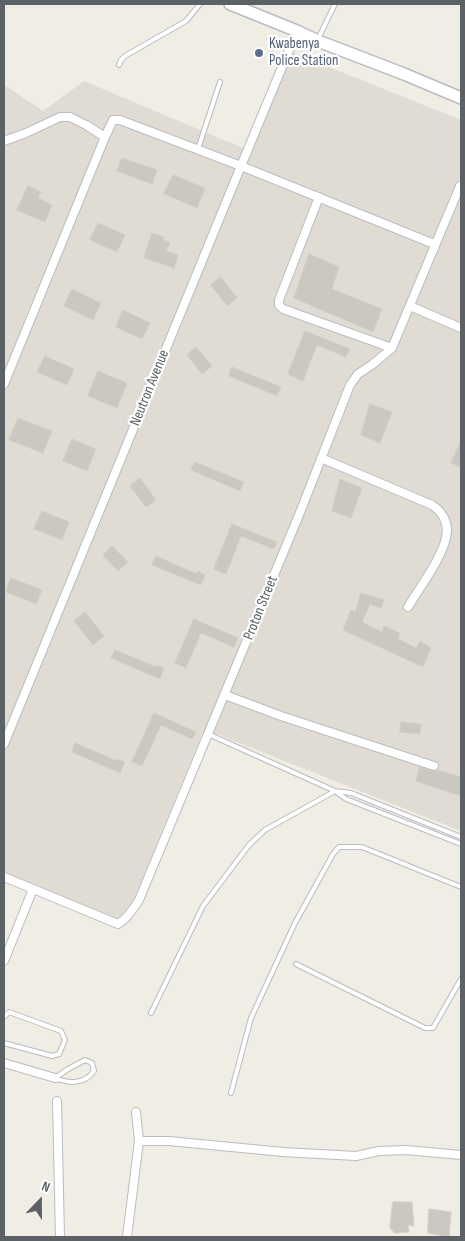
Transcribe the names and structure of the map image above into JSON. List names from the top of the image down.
{
  "streets": {
    "street": ["Neutron Avenue", "Proton Street"]
  },
  "places": ["Kwabenya Police Station"],
  "north": "top"
}
